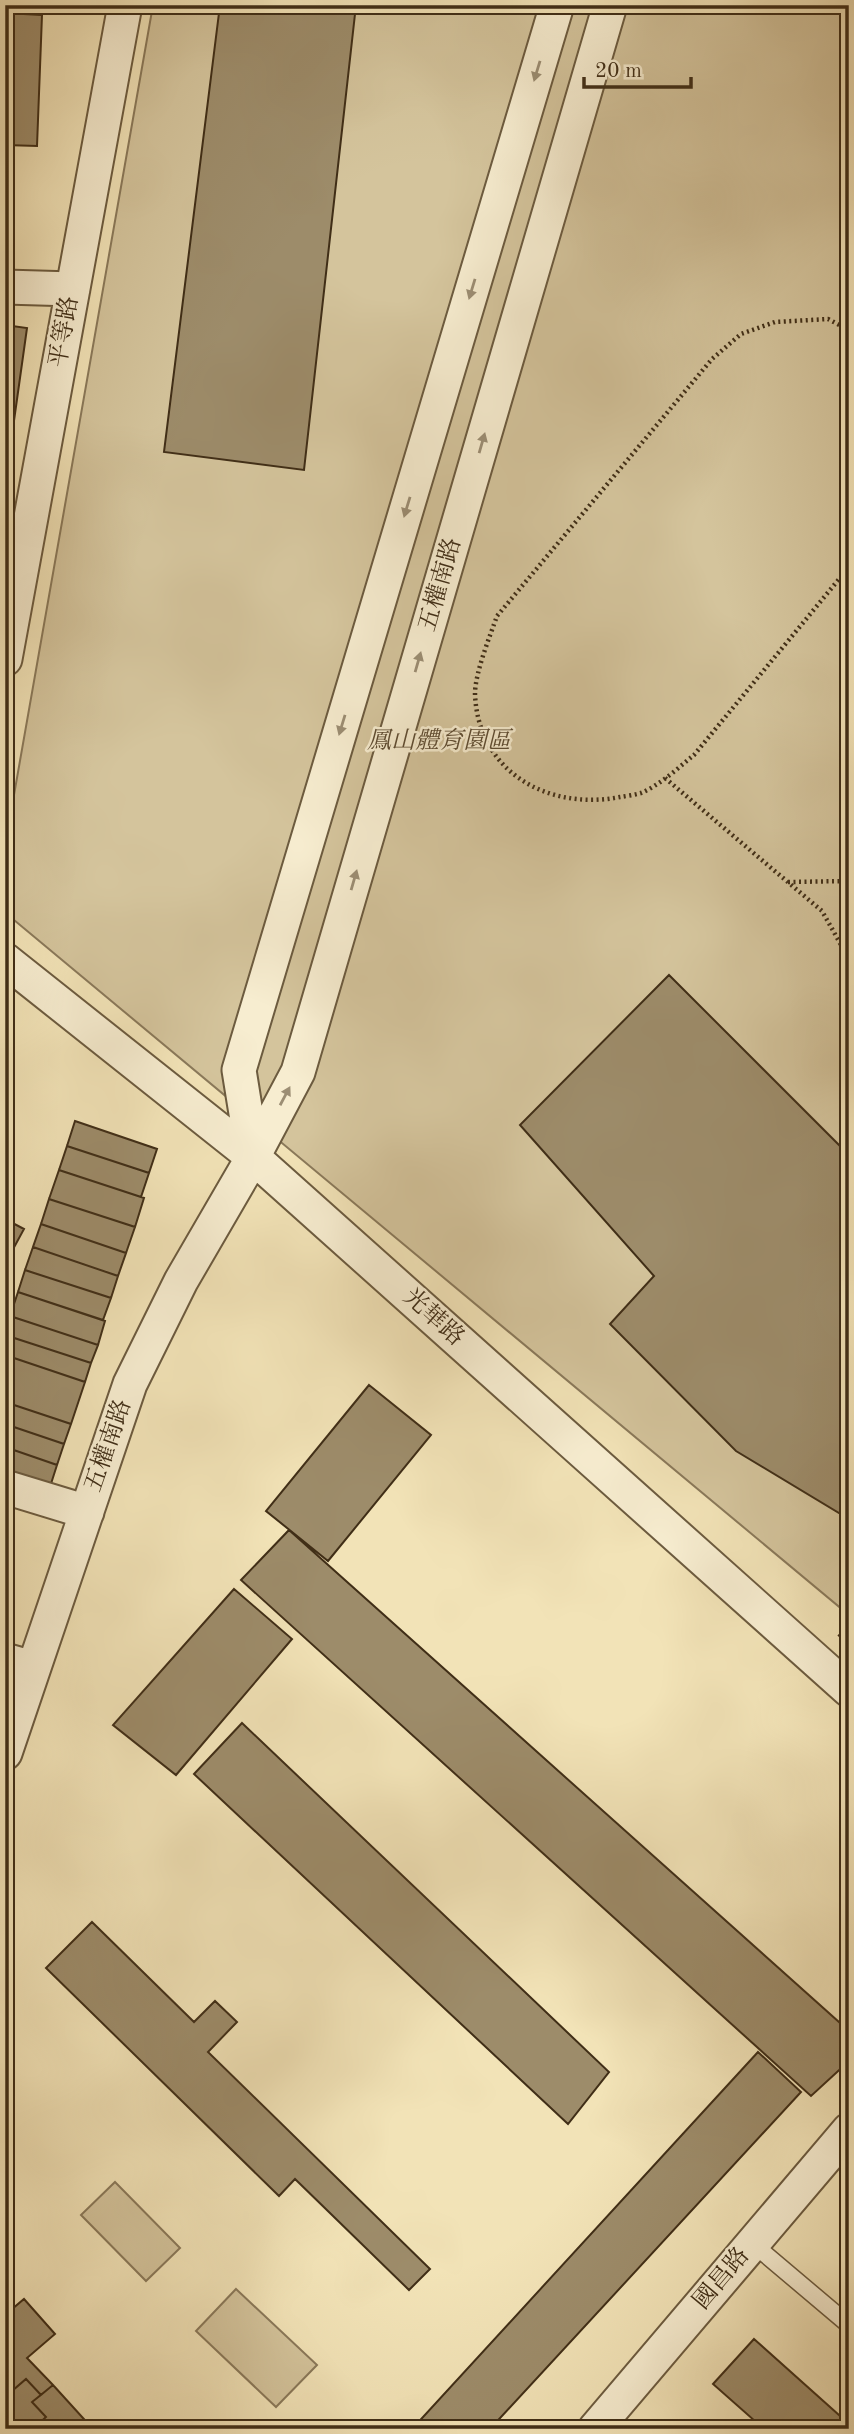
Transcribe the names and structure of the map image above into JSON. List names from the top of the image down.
{
  "streets": {
    "street": [
      "平等路",
      "五權南路",
      "光華路",
      "國昌路"
    ]
  },
  "crossings": [
    ["五權南路", "光華路"]
  ],
  "parks": ["鳳山體育園區"],
  "scale_bar": "20 m"
}
